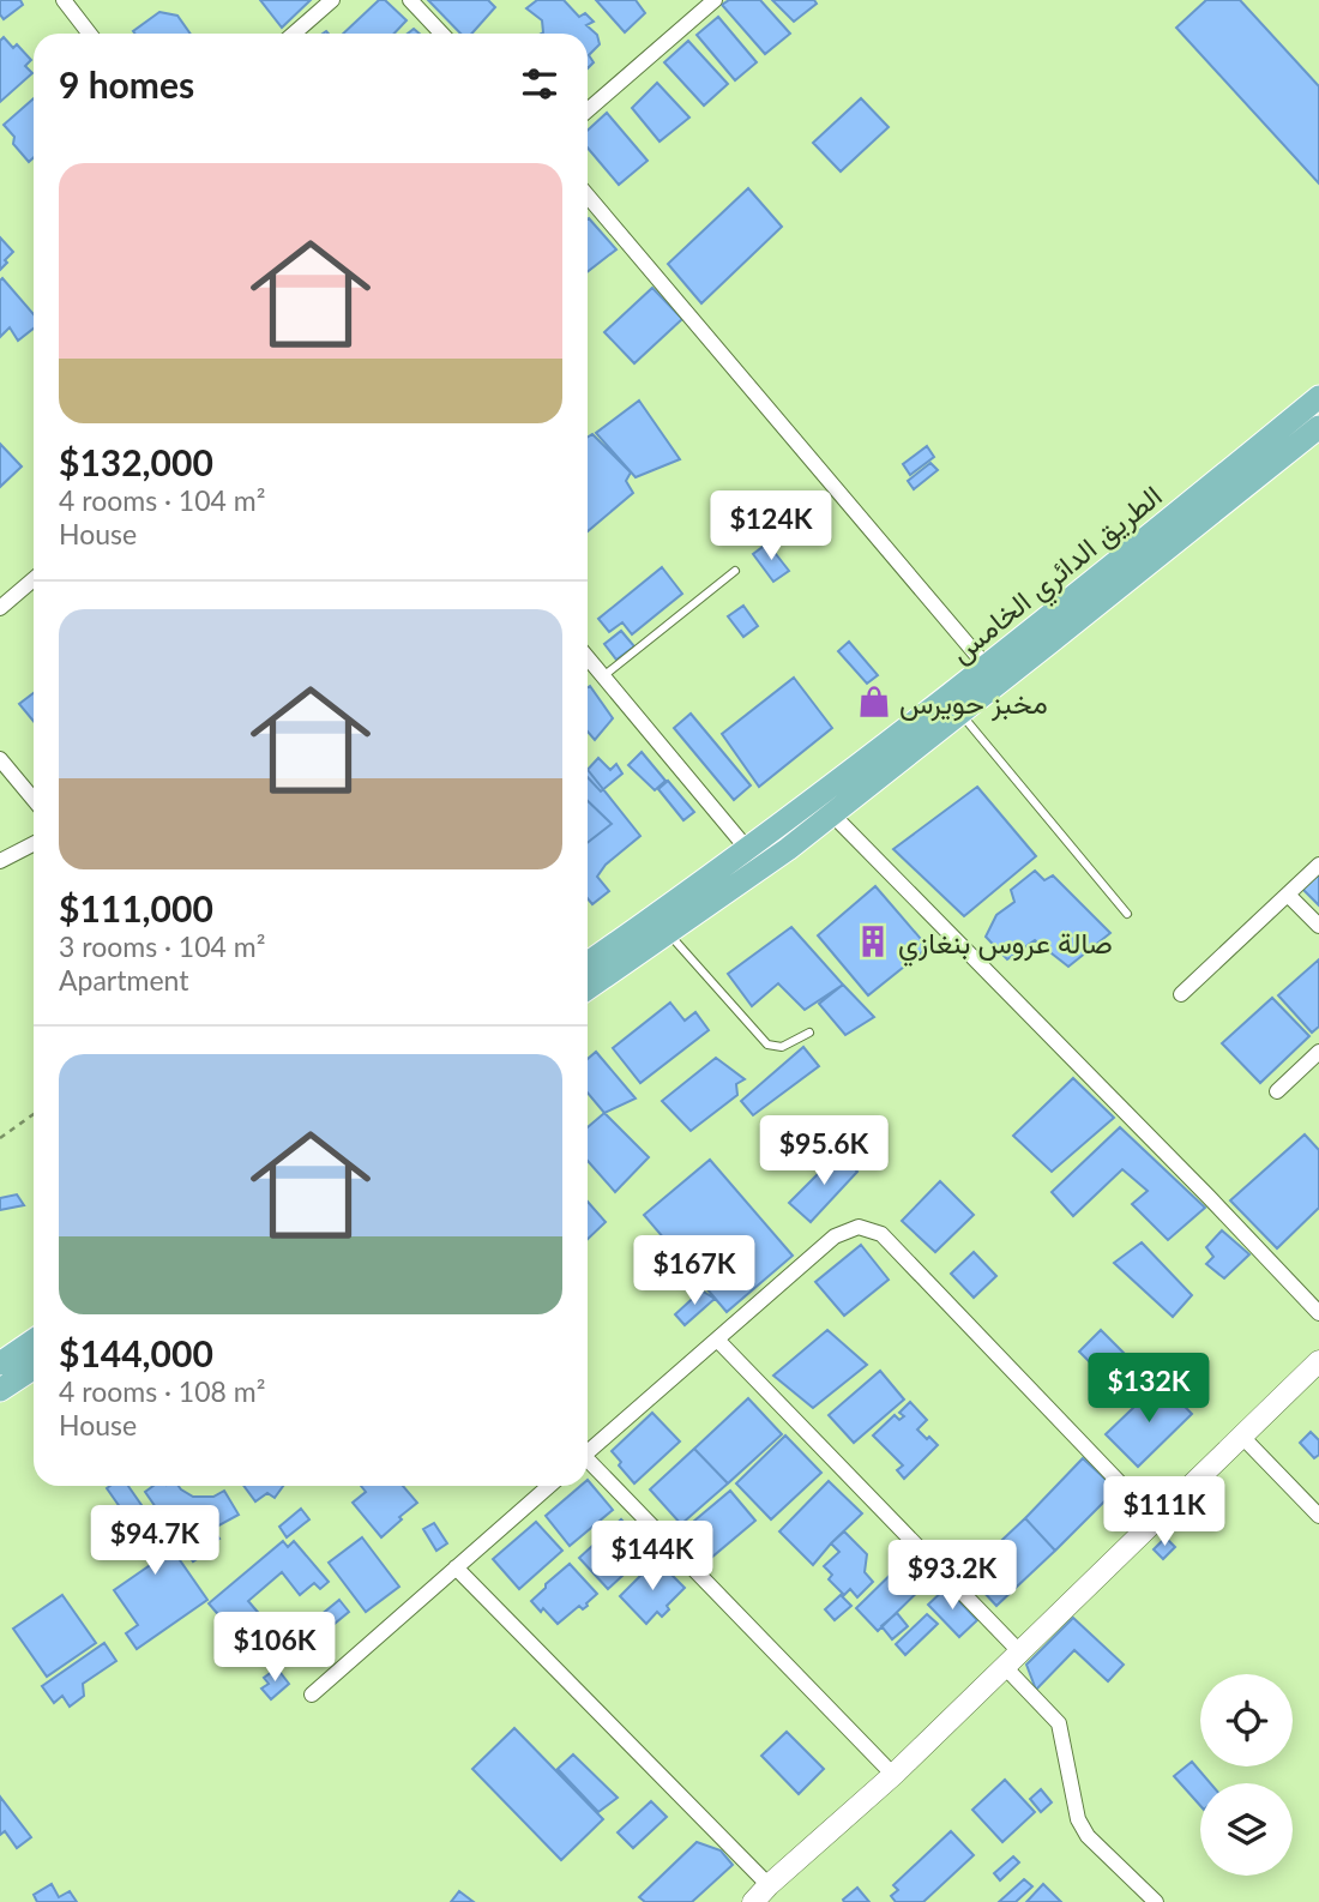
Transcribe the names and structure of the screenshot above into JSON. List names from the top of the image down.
{
  "streets": {
    "main road": ["الطريق الدائري الخامس"]
  },
  "places": {
    "shop": ["مخبز حويرس"],
    "building": ["صالة عروس بنغازي"]
  },
  "page": {
    "heading": "9 homes",
    "list": [
      {
        "name": "$132,000",
        "note": "4 rooms · 104 m² · House"
      },
      {
        "name": "$111,000",
        "note": "3 rooms · 104 m² · Apartment"
      },
      {
        "name": "$144,000",
        "note": "4 rooms · 108 m² · House"
      }
    ],
    "price": [
      "$124K",
      "$95.6K",
      "$167K",
      "$132K",
      "$111K",
      "$94.7K",
      "$144K",
      "$93.2K",
      "$106K"
    ]
  }
}
